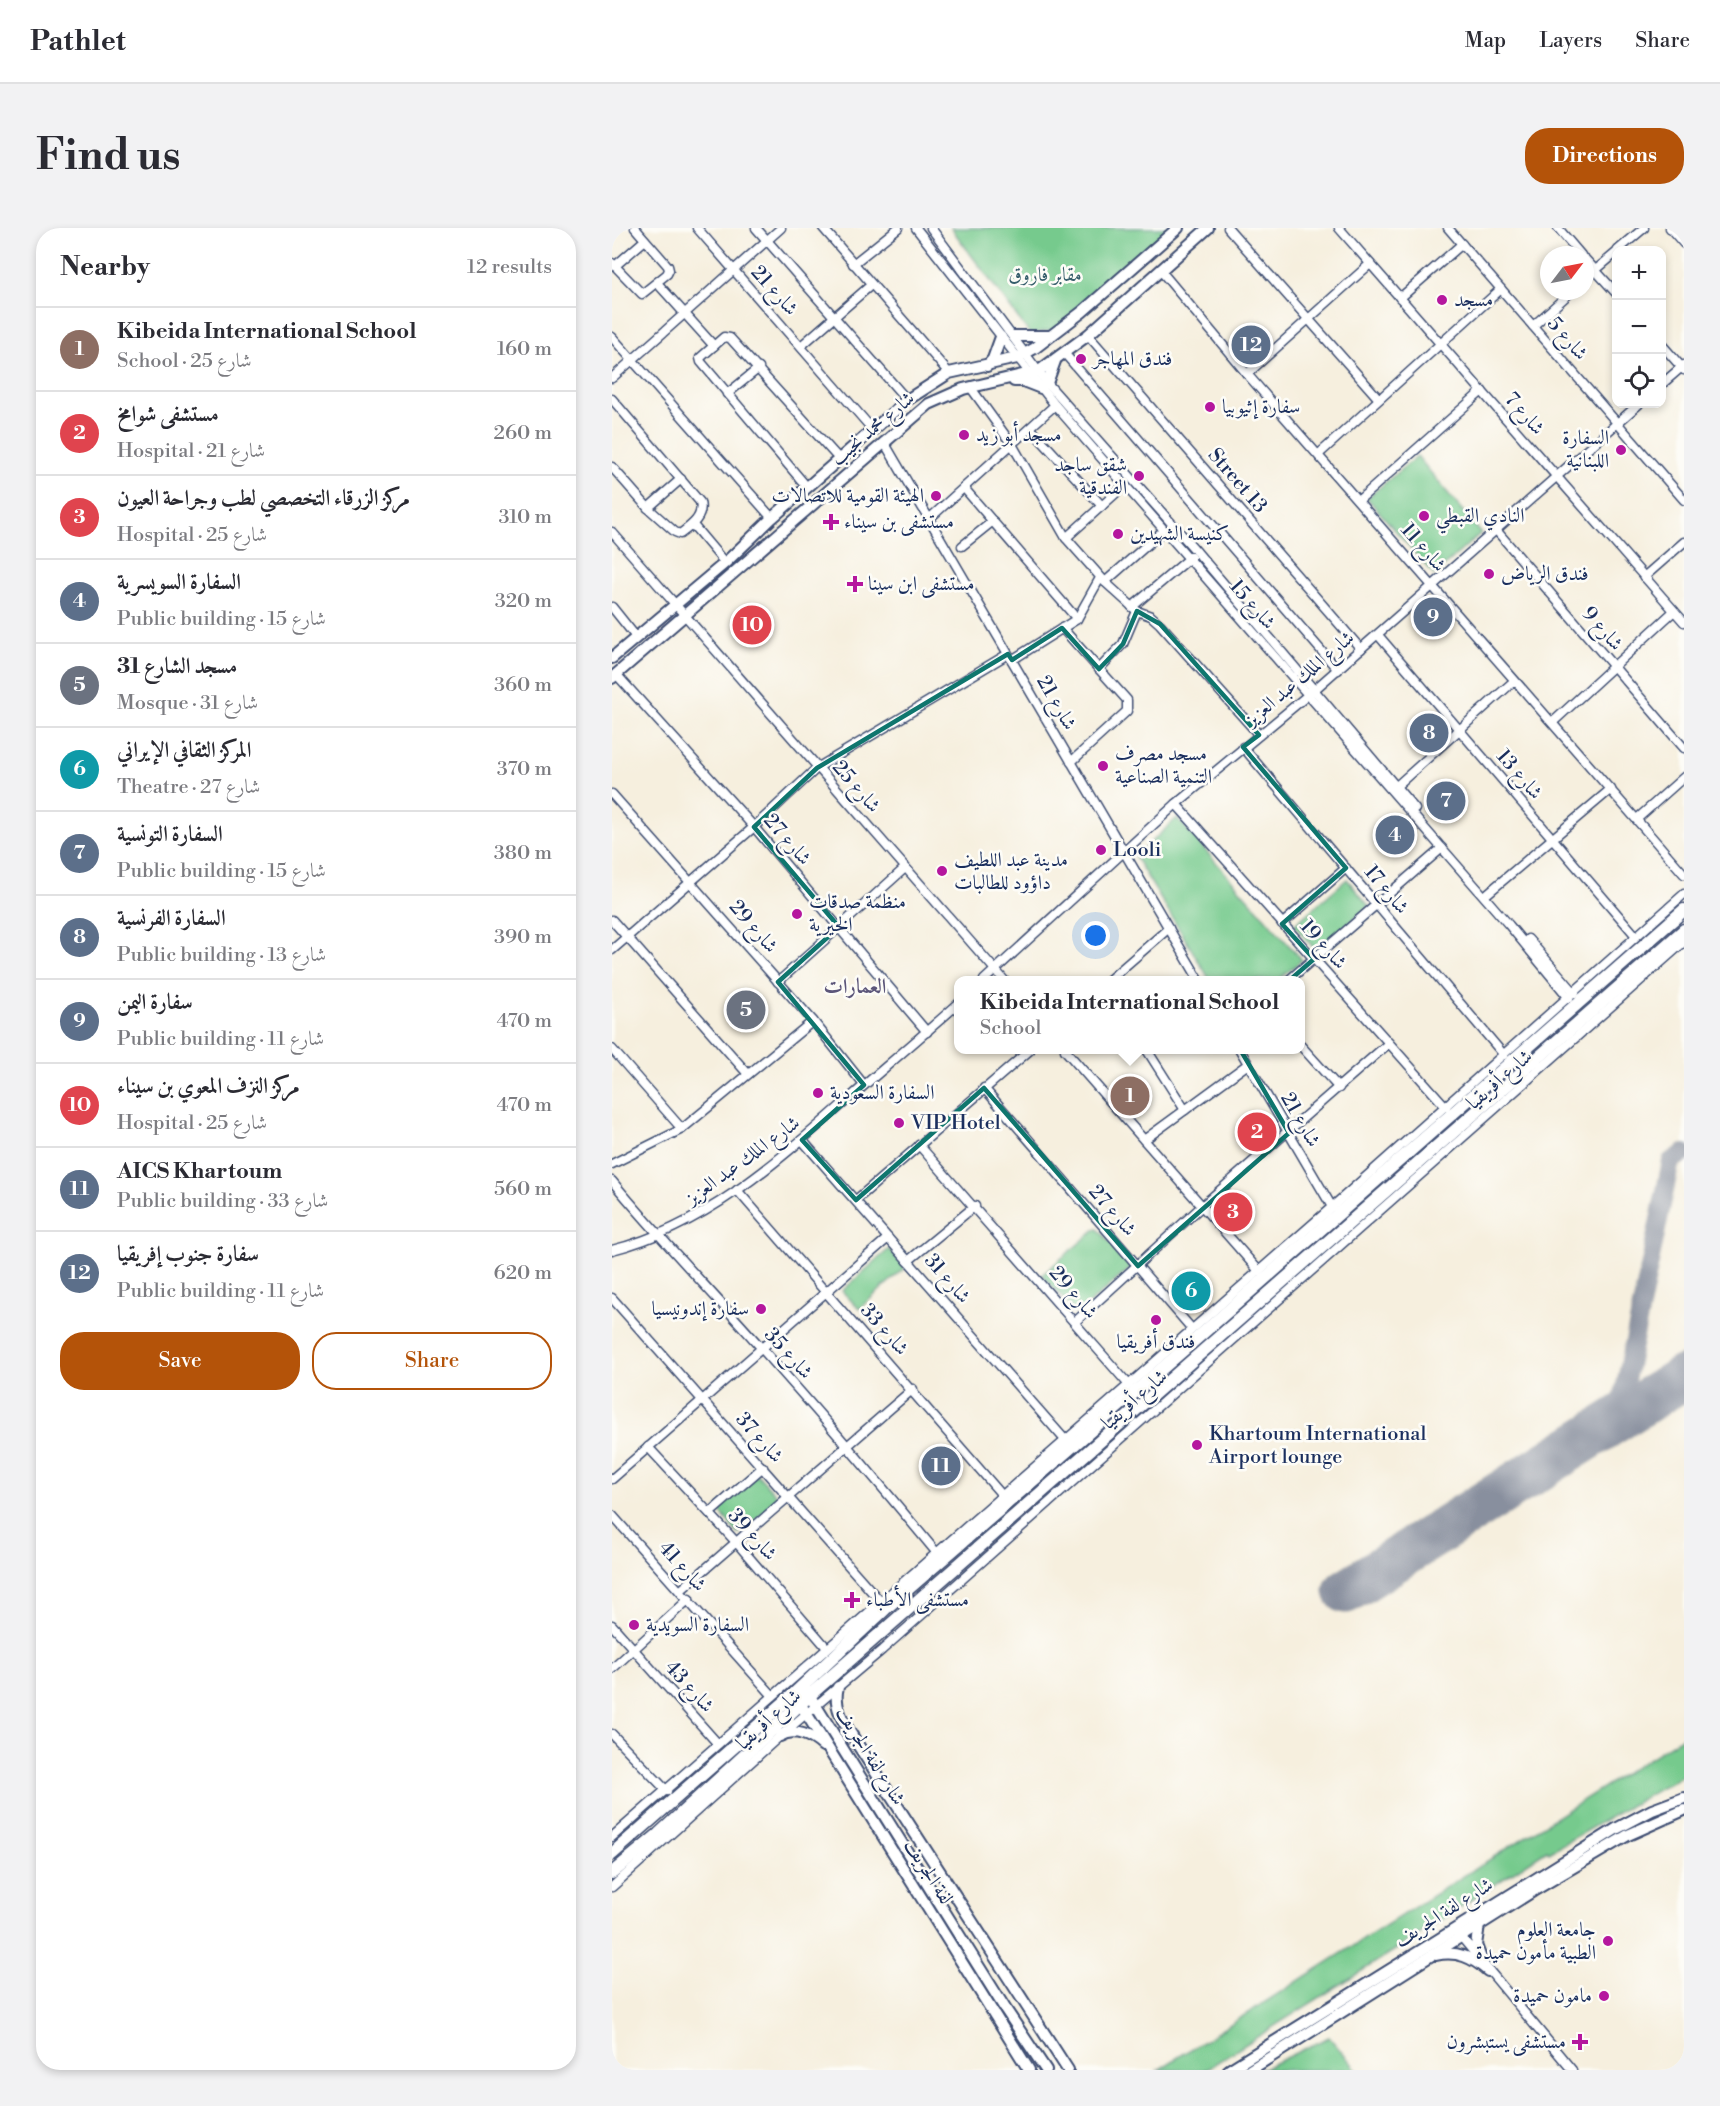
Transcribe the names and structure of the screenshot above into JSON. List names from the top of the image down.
{
  "streets": {
    "highway": ["شارع أفريقيا"],
    "main road": ["شارع محمد نجيب", "شارع لفة الجريف", "لفة الجريف"],
    "street": [
      "شارع 21",
      "شارع 5",
      "شارع 7",
      "Street 13",
      "شارع 11",
      "شارع 15",
      "شارع 9",
      "شارع الملك عبد العزيز",
      "شارع 13",
      "شارع 25",
      "شارع 27",
      "شارع 17",
      "شارع 29",
      "شارع 19",
      "شارع 31",
      "شارع 33",
      "شارع 35",
      "شارع 37",
      "شارع 39",
      "شارع 41",
      "شارع 43"
    ]
  },
  "crossings": [
    ["شارع 21", "شارع محمد نجيب"],
    ["شارع 21", "شارع الملك عبد العزيز"],
    ["شارع 21", "شارع أفريقيا"],
    ["شارع 5", "شارع الملك عبد العزيز"],
    ["شارع 7", "شارع الملك عبد العزيز"],
    ["شارع محمد نجيب", "Street 13"],
    ["شارع محمد نجيب", "شارع 11"],
    ["شارع محمد نجيب", "شارع 15"],
    ["شارع محمد نجيب", "شارع 25"],
    ["شارع محمد نجيب", "شارع 27"],
    ["Street 13", "شارع الملك عبد العزيز"],
    ["شارع 11", "شارع الملك عبد العزيز"],
    ["شارع 15", "شارع الملك عبد العزيز"],
    ["شارع 15", "شارع أفريقيا"],
    ["شارع 9", "شارع الملك عبد العزيز"],
    ["شارع الملك عبد العزيز", "شارع 13"],
    ["شارع الملك عبد العزيز", "شارع 25"],
    ["شارع الملك عبد العزيز", "شارع 27"],
    ["شارع الملك عبد العزيز", "شارع 17"],
    ["شارع الملك عبد العزيز", "شارع 29"],
    ["شارع الملك عبد العزيز", "شارع 19"],
    ["شارع الملك عبد العزيز", "شارع 31"],
    ["شارع الملك عبد العزيز", "شارع 33"],
    ["شارع الملك عبد العزيز", "شارع 35"],
    ["شارع 13", "شارع أفريقيا"],
    ["شارع 27", "شارع أفريقيا"],
    ["شارع 17", "شارع أفريقيا"],
    ["شارع 29", "شارع أفريقيا"],
    ["شارع 19", "شارع أفريقيا"],
    ["شارع أفريقيا", "شارع 31"],
    ["شارع أفريقيا", "شارع 33"],
    ["شارع أفريقيا", "شارع 35"],
    ["شارع أفريقيا", "شارع 37"],
    ["شارع أفريقيا", "شارع 39"],
    ["شارع أفريقيا", "شارع 41"],
    ["شارع أفريقيا", "شارع 43"],
    ["شارع أفريقيا", "شارع لفة الجريف"],
    ["شارع أفريقيا", "لفة الجريف"],
    ["شارع لفة الجريف", "لفة الجريف"]
  ],
  "districts": ["العمارات"],
  "parks": ["مقابر فاروق"],
  "places": {
    "other": [
      "مسجد",
      "فندق المهاجر",
      "سفارة إثيوبيا",
      "مسجد أبو زيد",
      "السفارة اللبنانية",
      "شقق ساجد الفندقية",
      "الهيئة القومية للاتصالات",
      "النادي القبطي",
      "كنيسة الشهيدين",
      "فندق الرياض",
      "مسجد مصرف التنمية الصناعية",
      "Looli",
      "مدينة عبد اللطيف داؤود للطالبات",
      "منظمة صدقات الخيرية",
      "السفارة السعودية",
      "VIP Hotel",
      "سفارة إندونيسيا",
      "فندق أفريقيا",
      "Khartoum International Airport lounge",
      "السفارة السويدية",
      "جامعة العلوم الطبية مأمون حميدة",
      "مامون حميدة"
    ],
    "health": [
      "مستشفى بن سيناء",
      "مستشفى ابن سينا",
      "مستشفی الأطباء",
      "مستشفى يستبشرون"
    ]
  },
  "north": "top right",
  "page": {
    "header": "Pathlet",
    "nav": ["Map", "Layers", "Share"],
    "buttons": [
      "Directions",
      ["Save", "Share"]
    ],
    "title": "Find us",
    "heading": ["Nearby", "12 results"],
    "map_buttons": ["+", "−"],
    "list": [
      {
        "mark": "1",
        "name": "Kibeida International School",
        "note": "School · شارع 25",
        "value": "160 m"
      },
      {
        "mark": "2",
        "name": "مستشفى شوامخ",
        "note": "Hospital · شارع 21",
        "value": "260 m"
      },
      {
        "mark": "3",
        "name": "مركز الزرقاء التخصصي لطب وجراحة العيون",
        "note": "Hospital · شارع 25",
        "value": "310 m"
      },
      {
        "mark": "4",
        "name": "السفارة السويسرية",
        "note": "Public building · شارع 15",
        "value": "320 m"
      },
      {
        "mark": "5",
        "name": "مسجد الشارع 31",
        "note": "Mosque · شارع 31",
        "value": "360 m"
      },
      {
        "mark": "6",
        "name": "المركز الثقافي الإيراني",
        "note": "Theatre · شارع 27",
        "value": "370 m"
      },
      {
        "mark": "7",
        "name": "السفارة التونسية",
        "note": "Public building · شارع 15",
        "value": "380 m"
      },
      {
        "mark": "8",
        "name": "السفارة الفرنسية",
        "note": "Public building · شارع 13",
        "value": "390 m"
      },
      {
        "mark": "9",
        "name": "سفارة اليمن",
        "note": "Public building · شارع 11",
        "value": "470 m"
      },
      {
        "mark": "10",
        "name": "مركز النزف المعوي بن سيناء",
        "note": "Hospital · شارع 25",
        "value": "470 m"
      },
      {
        "mark": "11",
        "name": "AICS Khartoum",
        "note": "Public building · شارع 33",
        "value": "560 m"
      },
      {
        "mark": "12",
        "name": "سفارة جنوب إفريقيا",
        "note": "Public building · شارع 11",
        "value": "620 m"
      }
    ],
    "pins": [
      "12",
      "9",
      "10",
      "8",
      "7",
      "4",
      "5",
      "1",
      "2",
      "3",
      "6",
      "11"
    ],
    "popup": ["Kibeida International School", "School"]
  }
}
